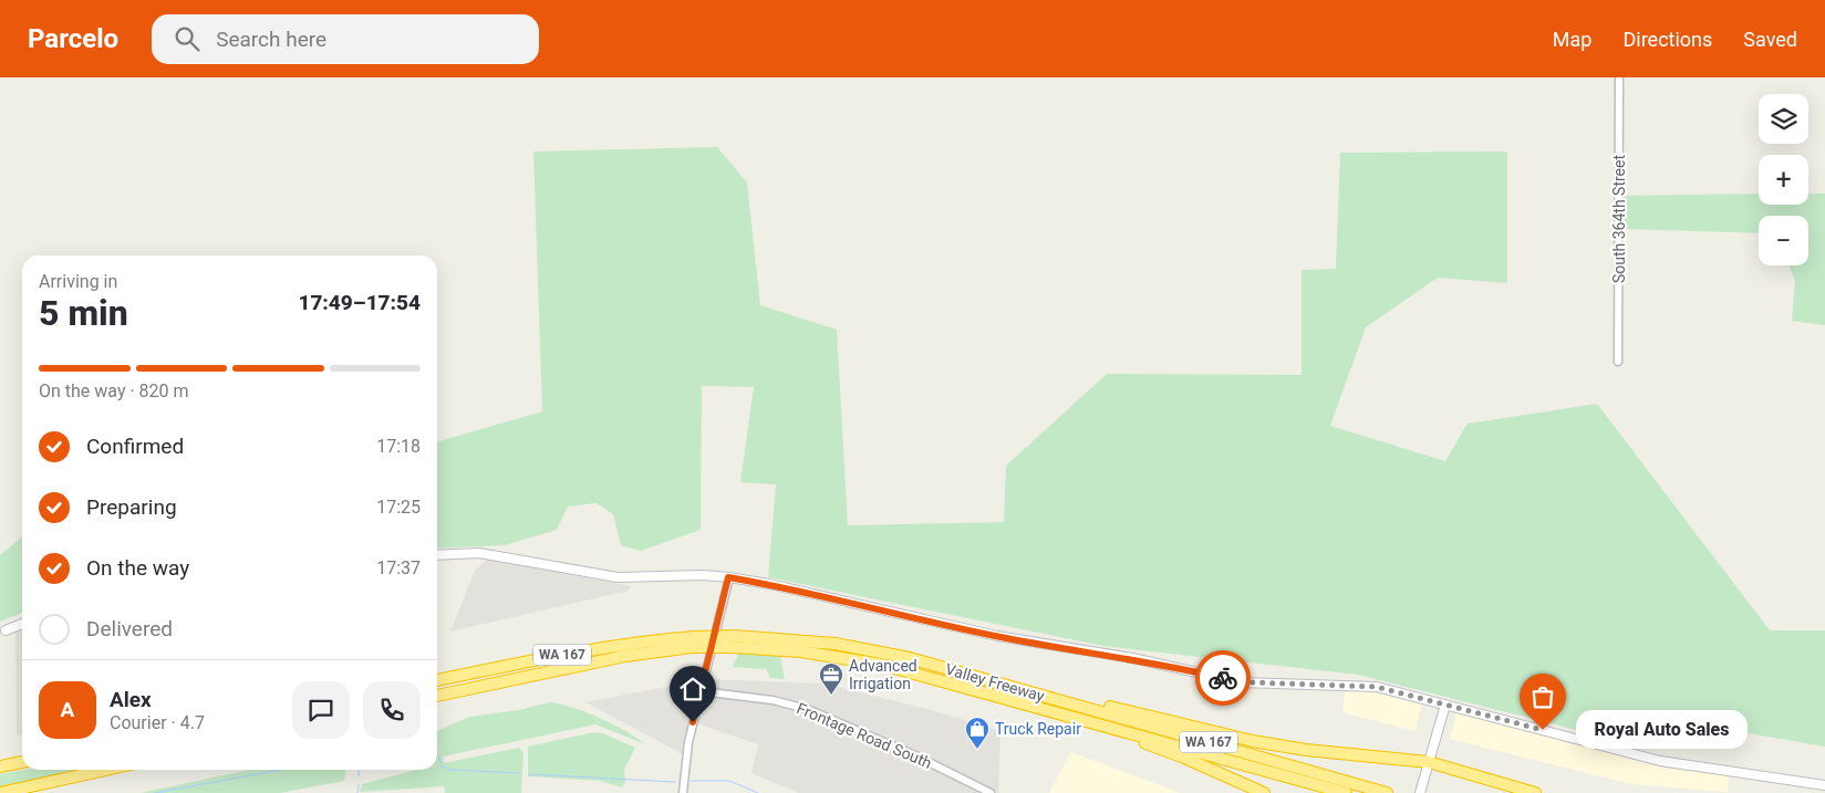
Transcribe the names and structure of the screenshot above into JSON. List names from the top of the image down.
{
  "streets": {
    "highway": ["WA 167", "Valley Freeway"],
    "street": ["South 364th Street", "Frontage Road South"]
  },
  "places": {
    "office": ["Advanced Irrigation"],
    "other": ["Royal Auto Sales"],
    "shop": ["Truck Repair"]
  },
  "page": {
    "header": "Parcelo",
    "search": "Search here",
    "nav": ["Map", "Directions", "Saved"],
    "map_buttons": ["+", "−"],
    "heading": ["5 min", "Arriving in", "17:49–17:54"],
    "panel": ["Alex", "Courier · 4.7"],
    "bar": "On the way · 820 m",
    "list": [
      ["Confirmed", "17:18"],
      ["Preparing", "17:25"],
      ["On the way", "17:37"],
      "Delivered"
    ],
    "round": "A",
    "bubble": "Royal Auto Sales"
  }
}
